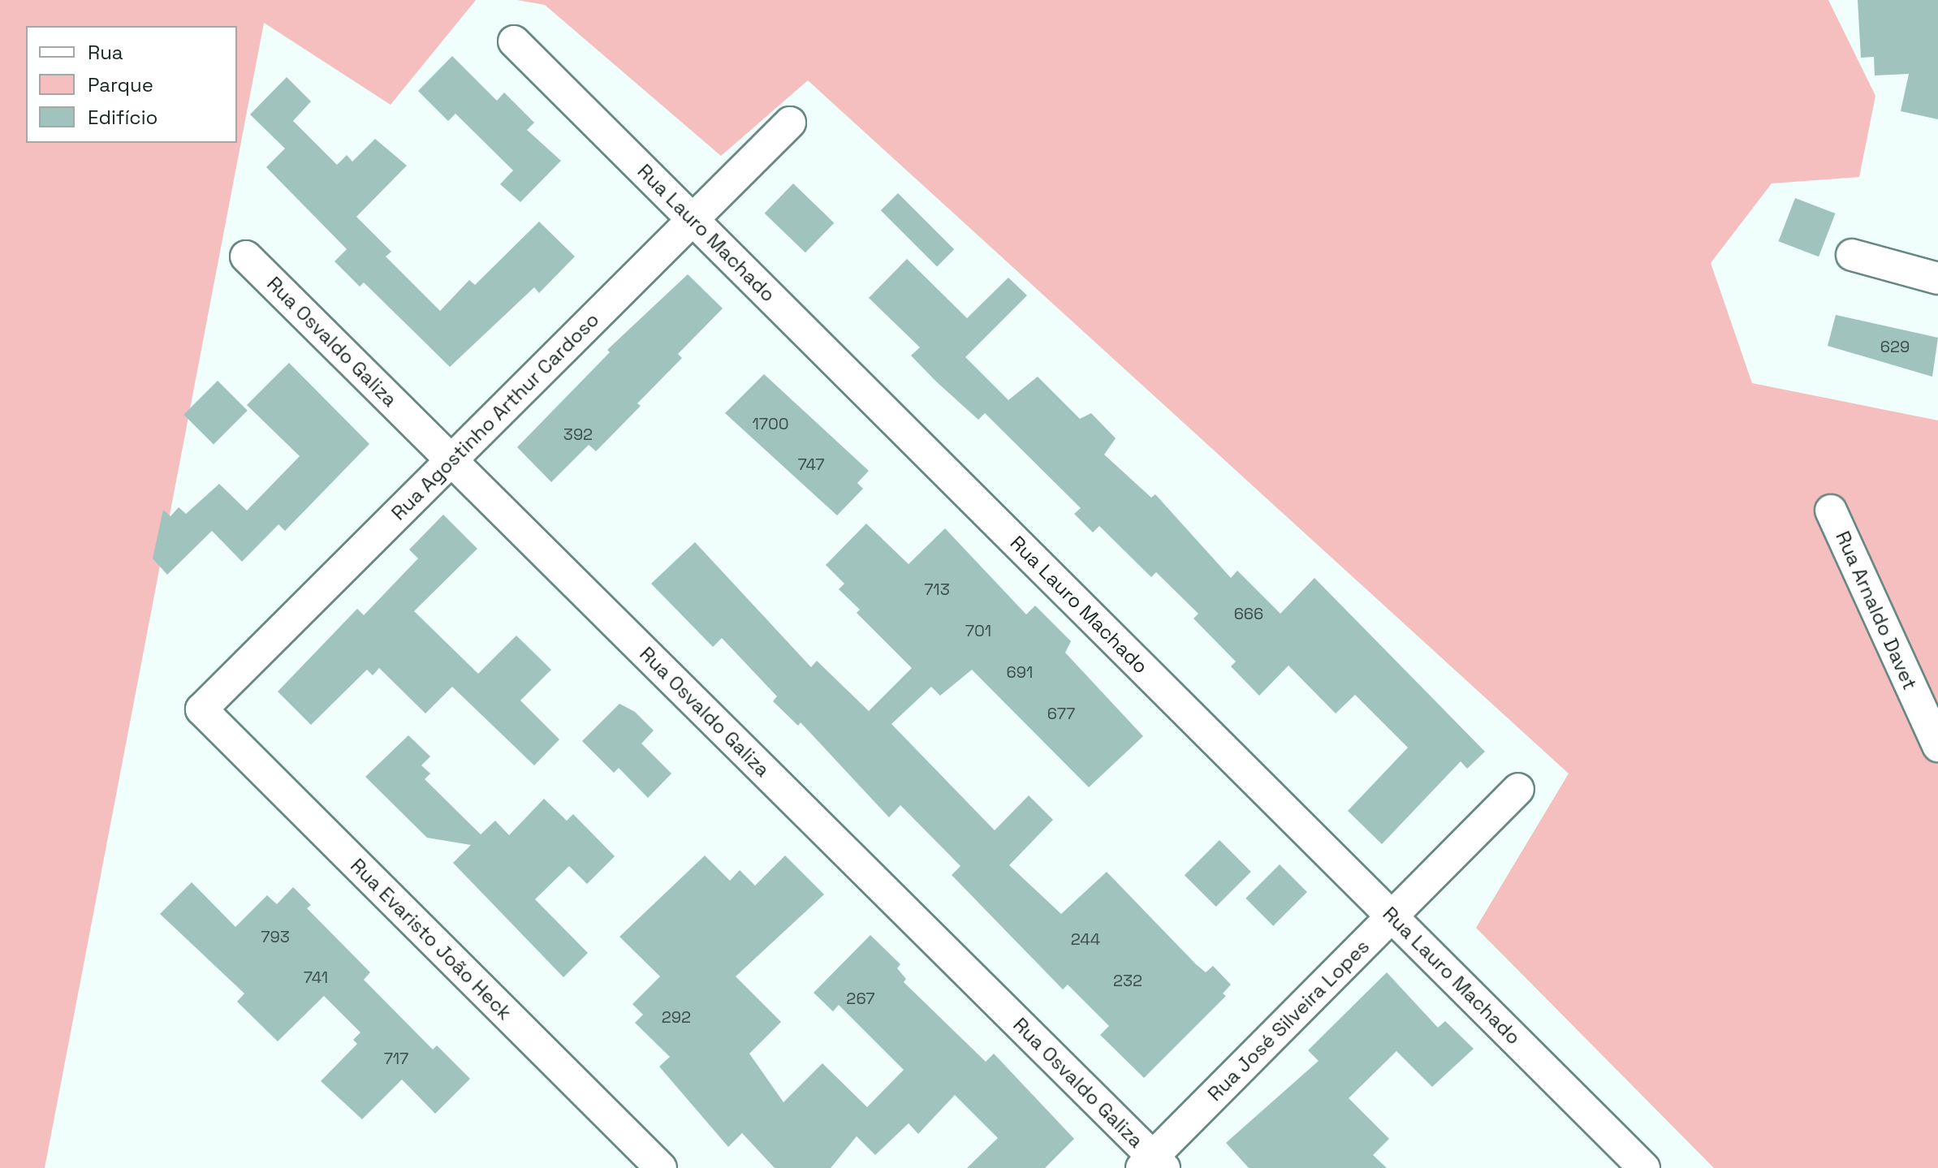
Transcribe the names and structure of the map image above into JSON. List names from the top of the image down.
{
  "streets": {
    "street": [
      "Rua Lauro Machado",
      "Rua Osvaldo Galiza",
      "Rua Agostinho Arthur Cardoso",
      "Rua Arnaldo Davet",
      "Rua Evaristo João Heck",
      "Rua José Silveira Lopes"
    ]
  },
  "crossings": [
    ["Rua Lauro Machado", "Rua Agostinho Arthur Cardoso"],
    ["Rua Lauro Machado", "Rua José Silveira Lopes"],
    ["Rua Osvaldo Galiza", "Rua Agostinho Arthur Cardoso"],
    ["Rua Osvaldo Galiza", "Rua José Silveira Lopes"],
    ["Rua Agostinho Arthur Cardoso", "Rua Evaristo João Heck"]
  ],
  "house_numbers": [
    "629",
    "1700",
    "392",
    "747",
    "713",
    "666",
    "701",
    "691",
    "677",
    "793",
    "244",
    "741",
    "232",
    "267",
    "292",
    "717"
  ],
  "legend": ["Rua", "Parque", "Edifício"]
}
